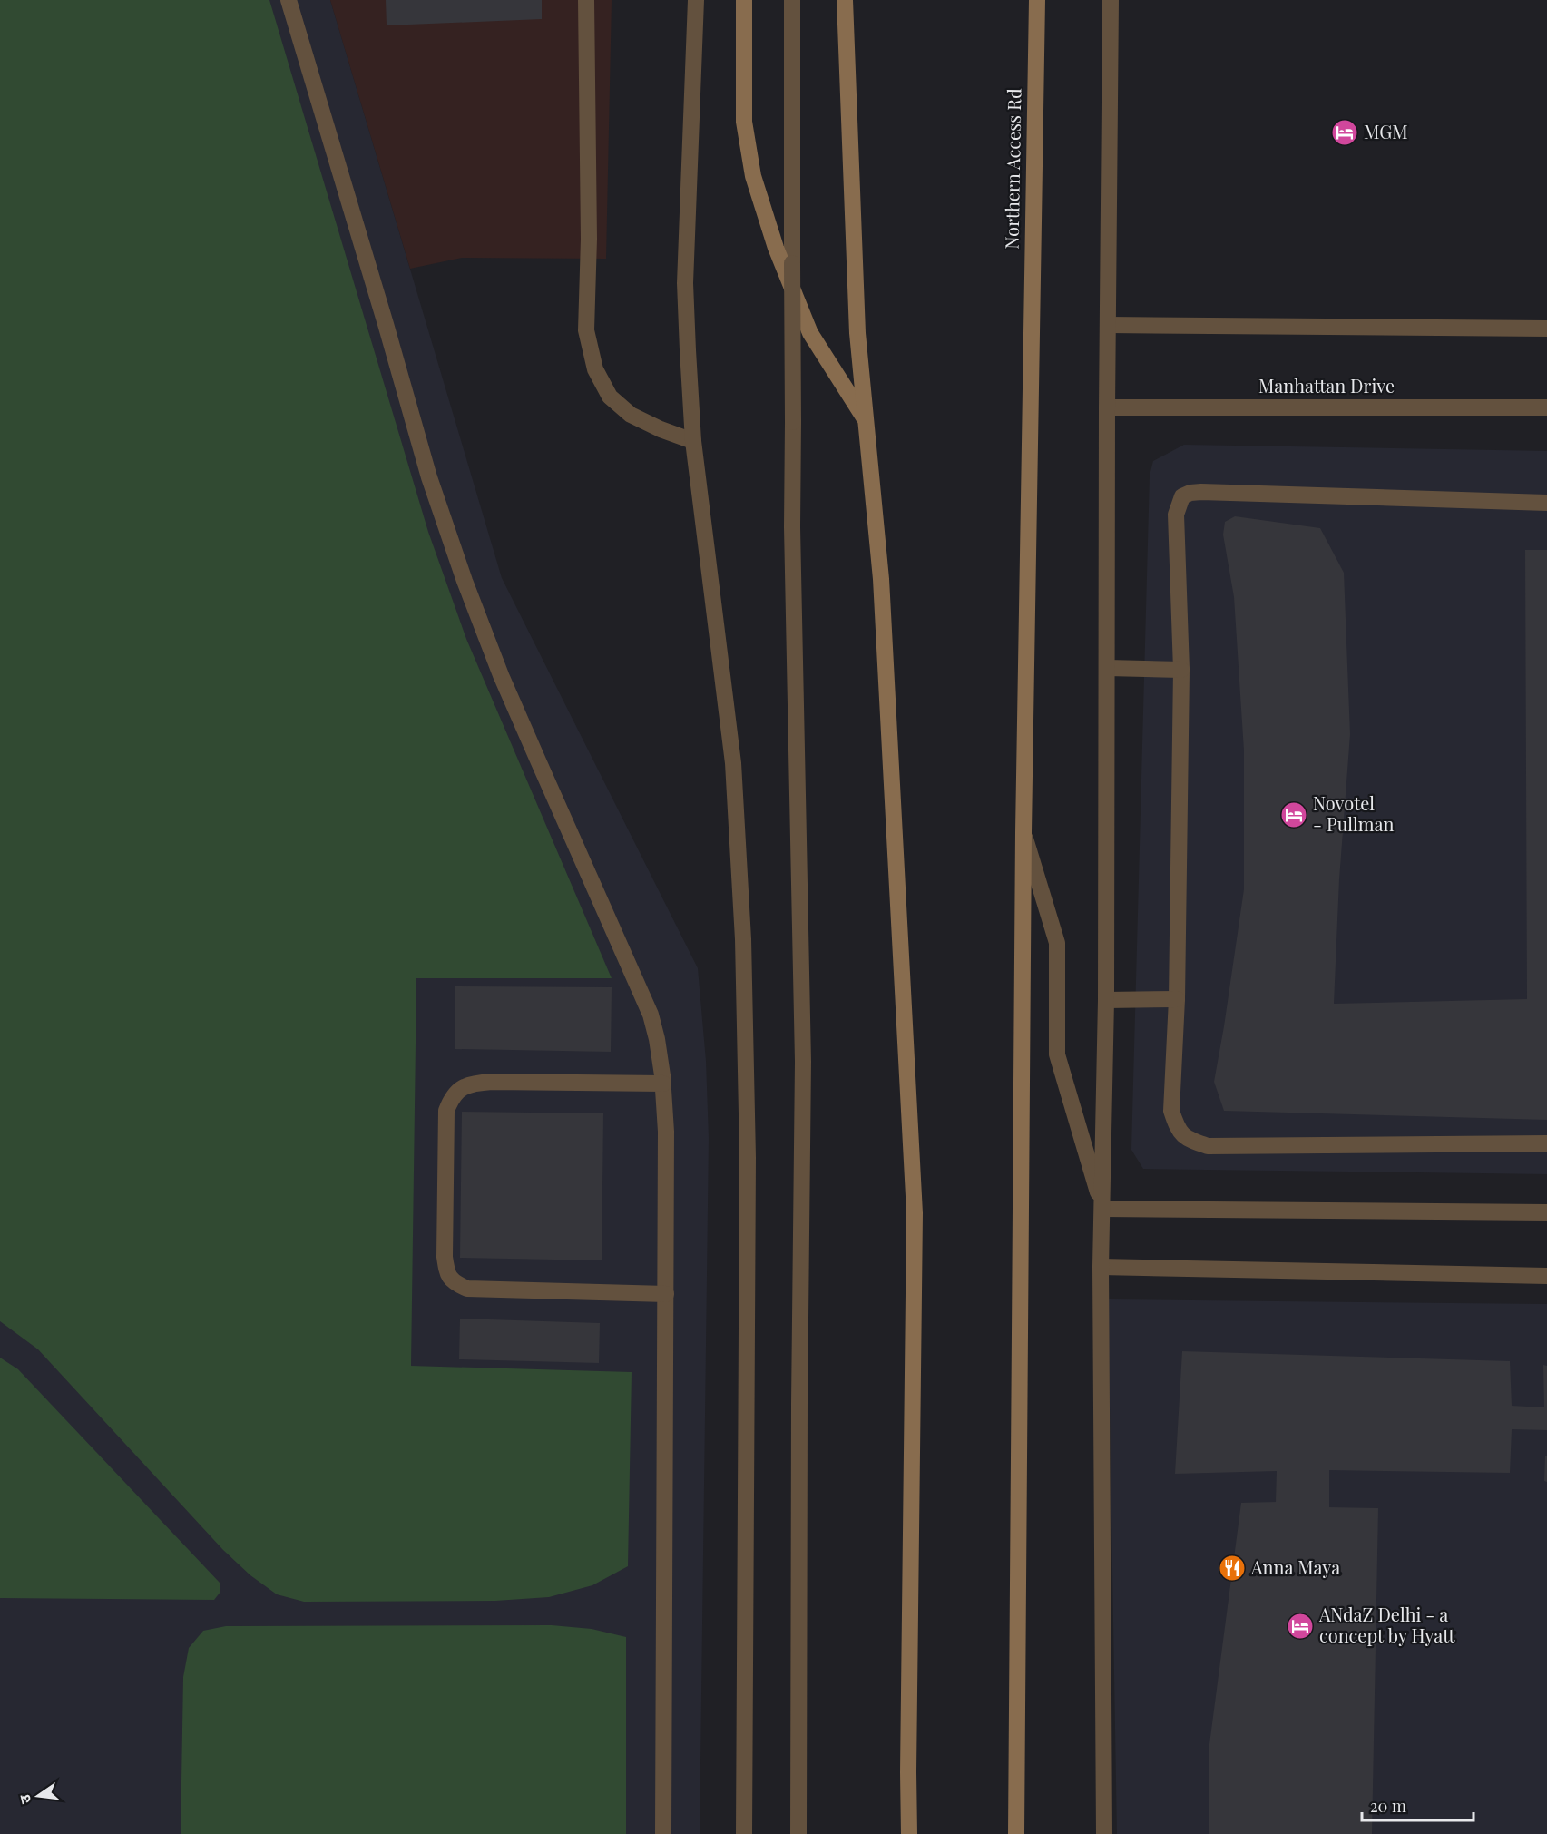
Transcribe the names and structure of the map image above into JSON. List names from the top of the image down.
{
  "streets": {
    "main road": ["Northern Access Rd"],
    "street": ["Manhattan Drive"]
  },
  "places": {
    "hotel": ["MGM", "Novotel - Pullman", "ANdaZ Delhi - a concept by Hyatt"],
    "restaurant": ["Anna Maya"]
  },
  "scale_bar": "20 m",
  "north": "left"
}
